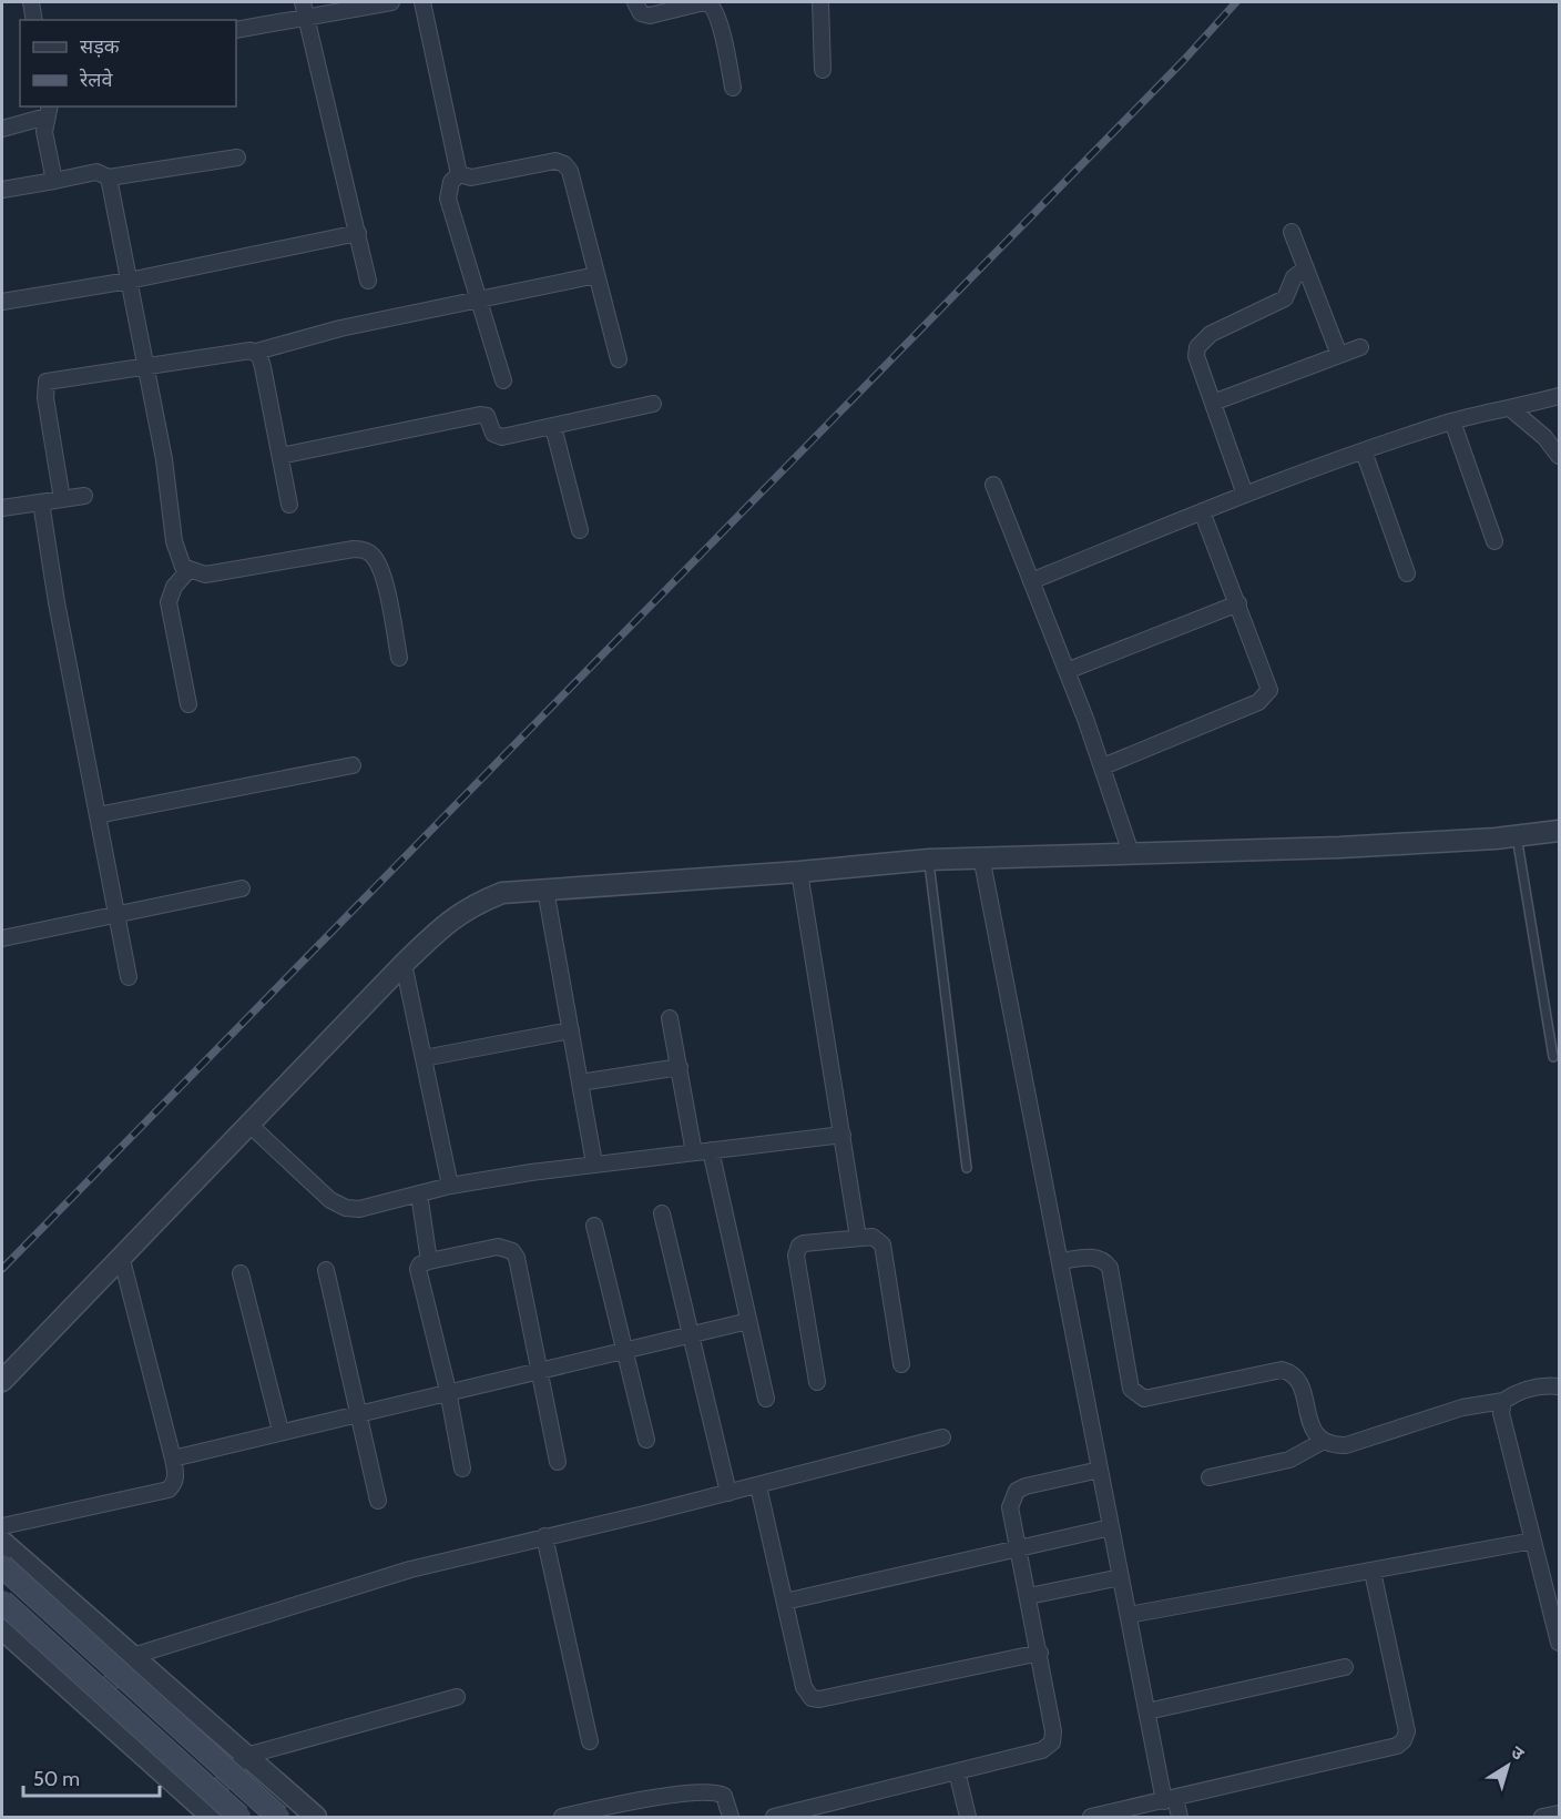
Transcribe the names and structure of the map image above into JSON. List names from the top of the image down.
{
  "legend": ["सड़क", "रेलवे"],
  "scale_bar": "50 m",
  "north": "top right"
}
